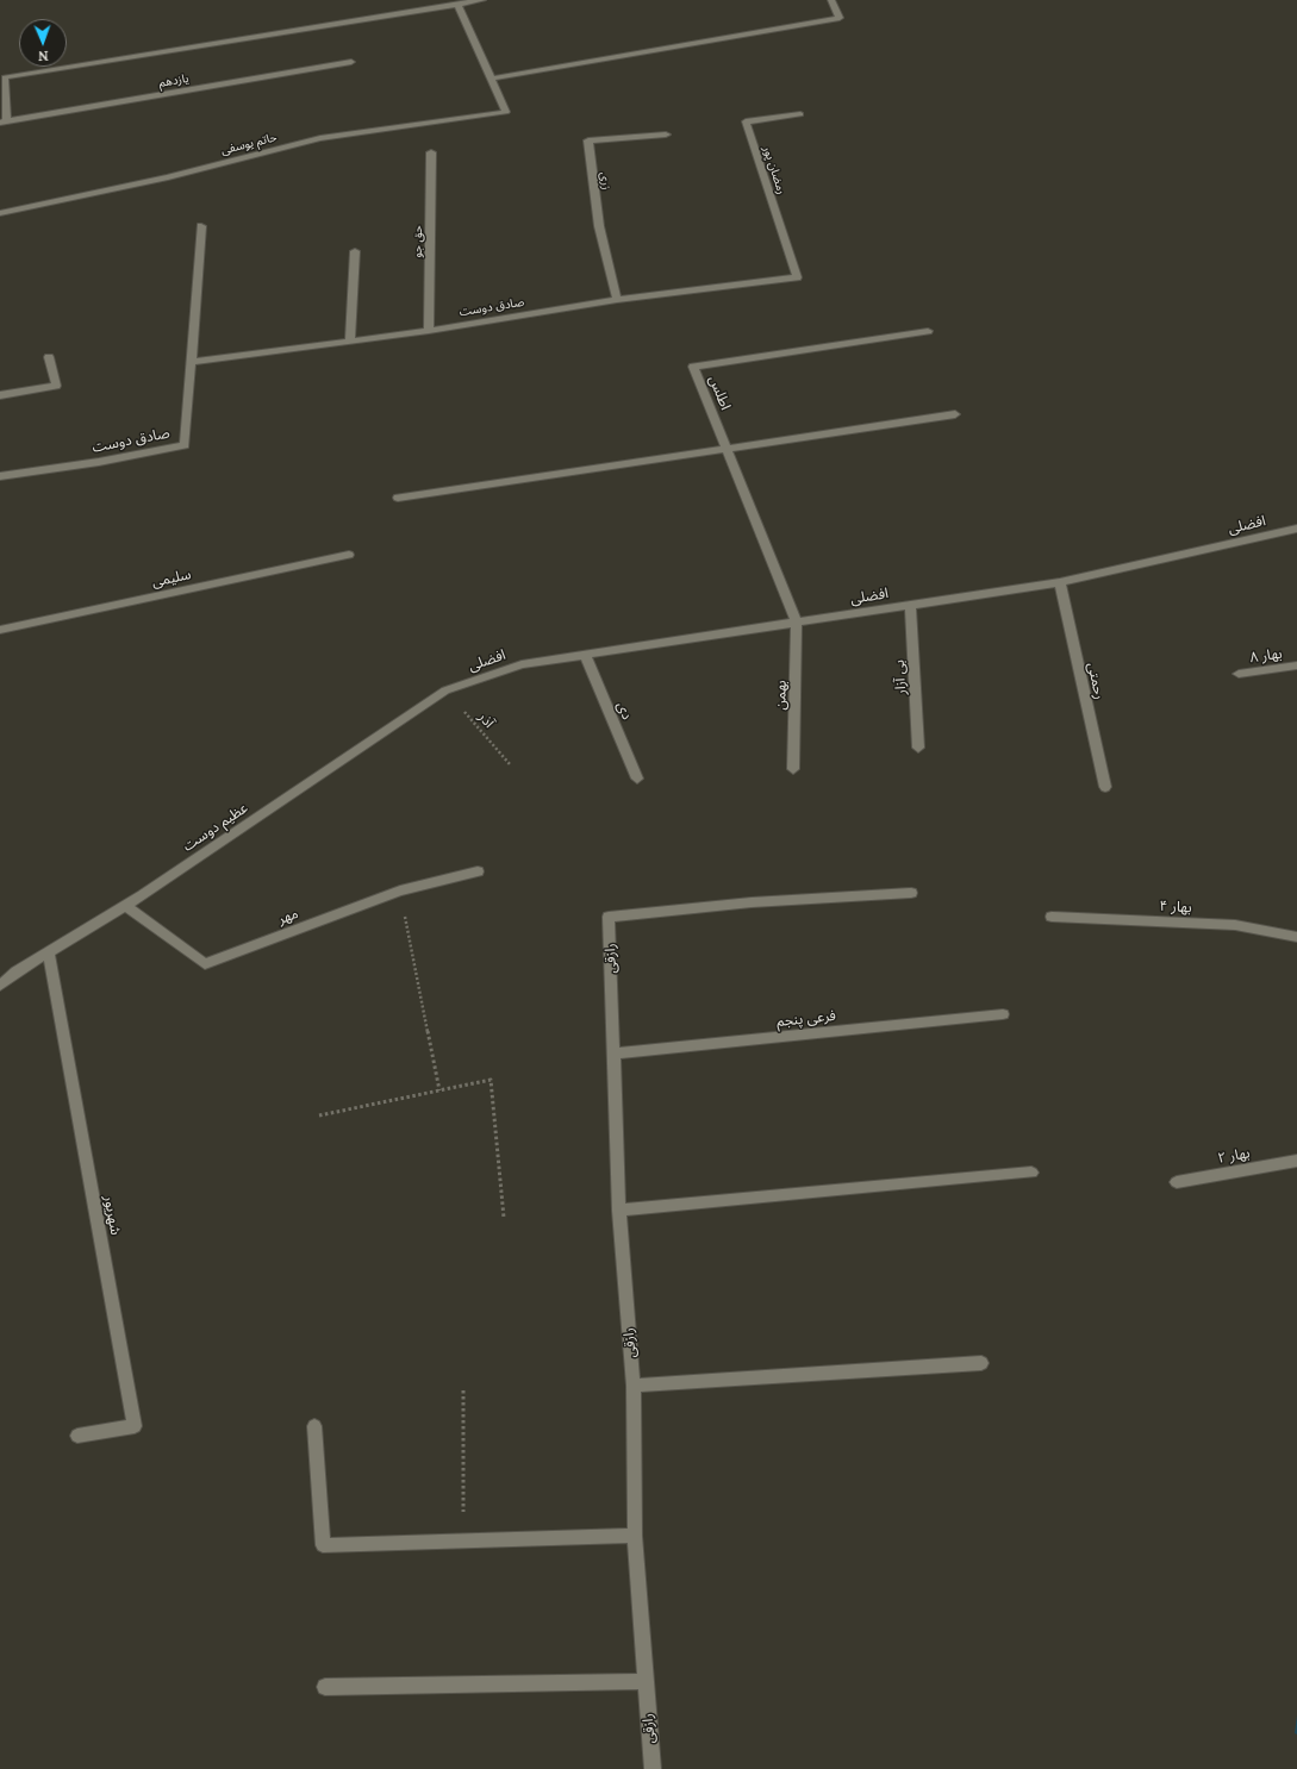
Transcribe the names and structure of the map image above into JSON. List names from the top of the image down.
{
  "streets": {
    "street": [
      "یازدهم",
      "حاتم یوسفی",
      "رمضان پور",
      "زری",
      "حق جو",
      "صادق دوست",
      "اطلس",
      "افضلی",
      "سلیمی",
      "بهار ۸",
      "بی آزار",
      "رحمتی",
      "بهمن",
      "دی",
      "عظیم دوست",
      "بهار ۴",
      "مهر",
      "رازقی",
      "فرعی پنجم",
      "بهار ۲",
      "شهریور"
    ],
    "path": ["آذر"]
  },
  "crossings": [
    ["رمضان پور", "صادق دوست"],
    ["زری", "صادق دوست"],
    ["حق جو", "صادق دوست"],
    ["اطلس", "افضلی"],
    ["اطلس", "بهمن"],
    ["افضلی", "بی آزار"],
    ["افضلی", "رحمتی"],
    ["افضلی", "بهمن"],
    ["افضلی", "دی"],
    ["افضلی", "آذر"],
    ["افضلی", "عظیم دوست"],
    ["آذر", "عظیم دوست"],
    ["عظیم دوست", "مهر"],
    ["عظیم دوست", "شهریور"],
    ["رازقی", "فرعی پنجم"]
  ],
  "north": "bottom"
}
